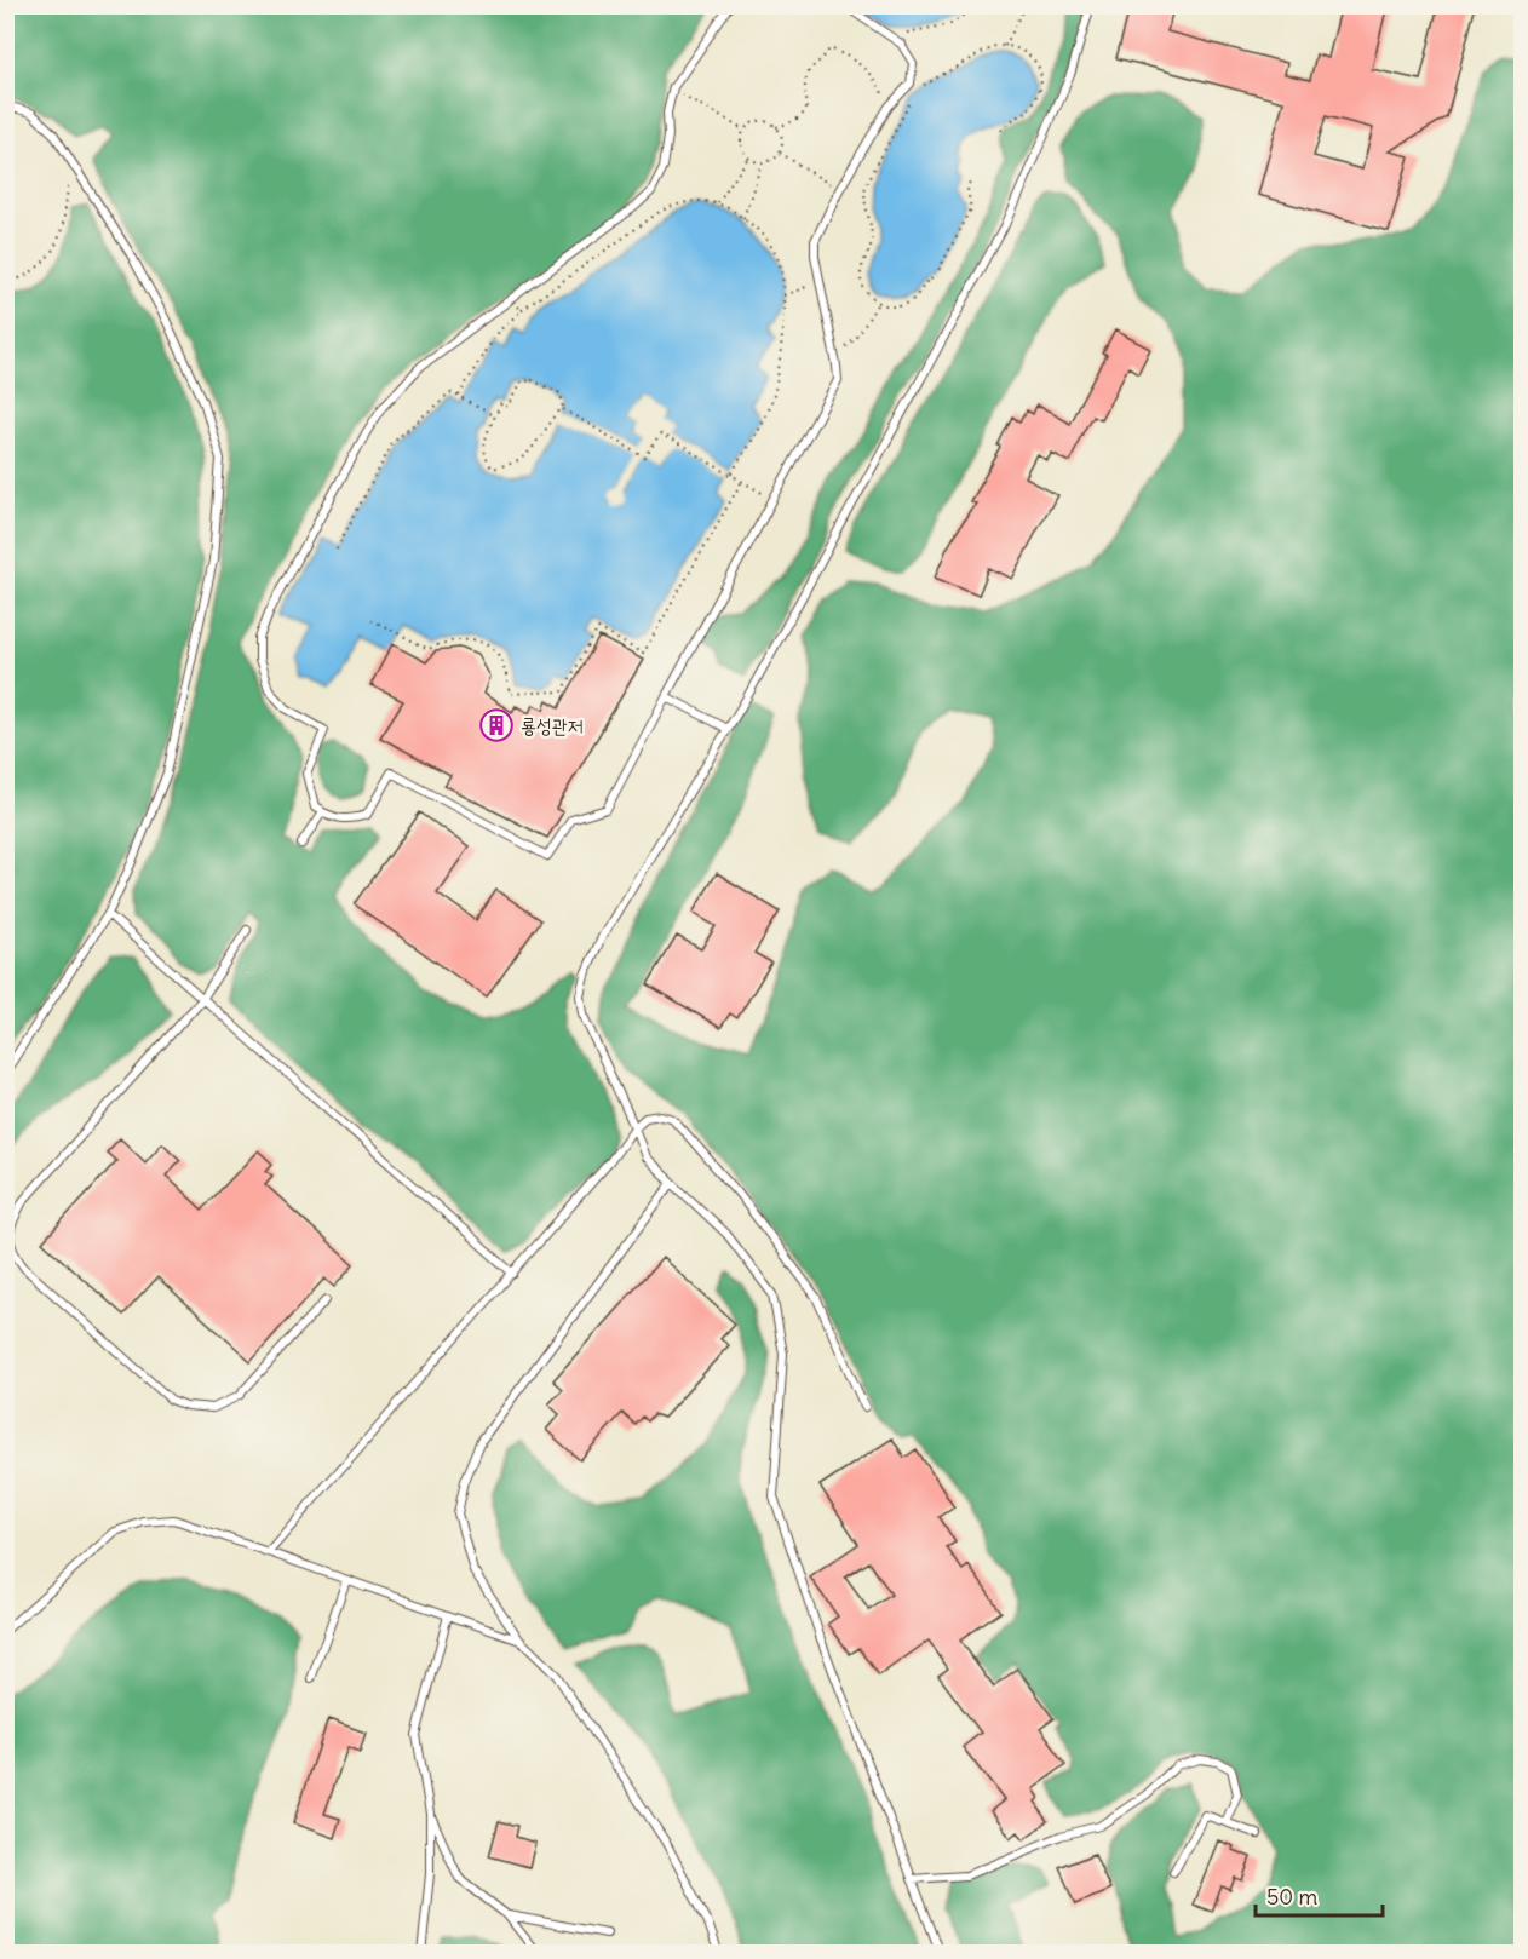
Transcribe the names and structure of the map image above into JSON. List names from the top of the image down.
{
  "places": {
    "building": ["룡성관저"]
  },
  "scale_bar": "50 m"
}
